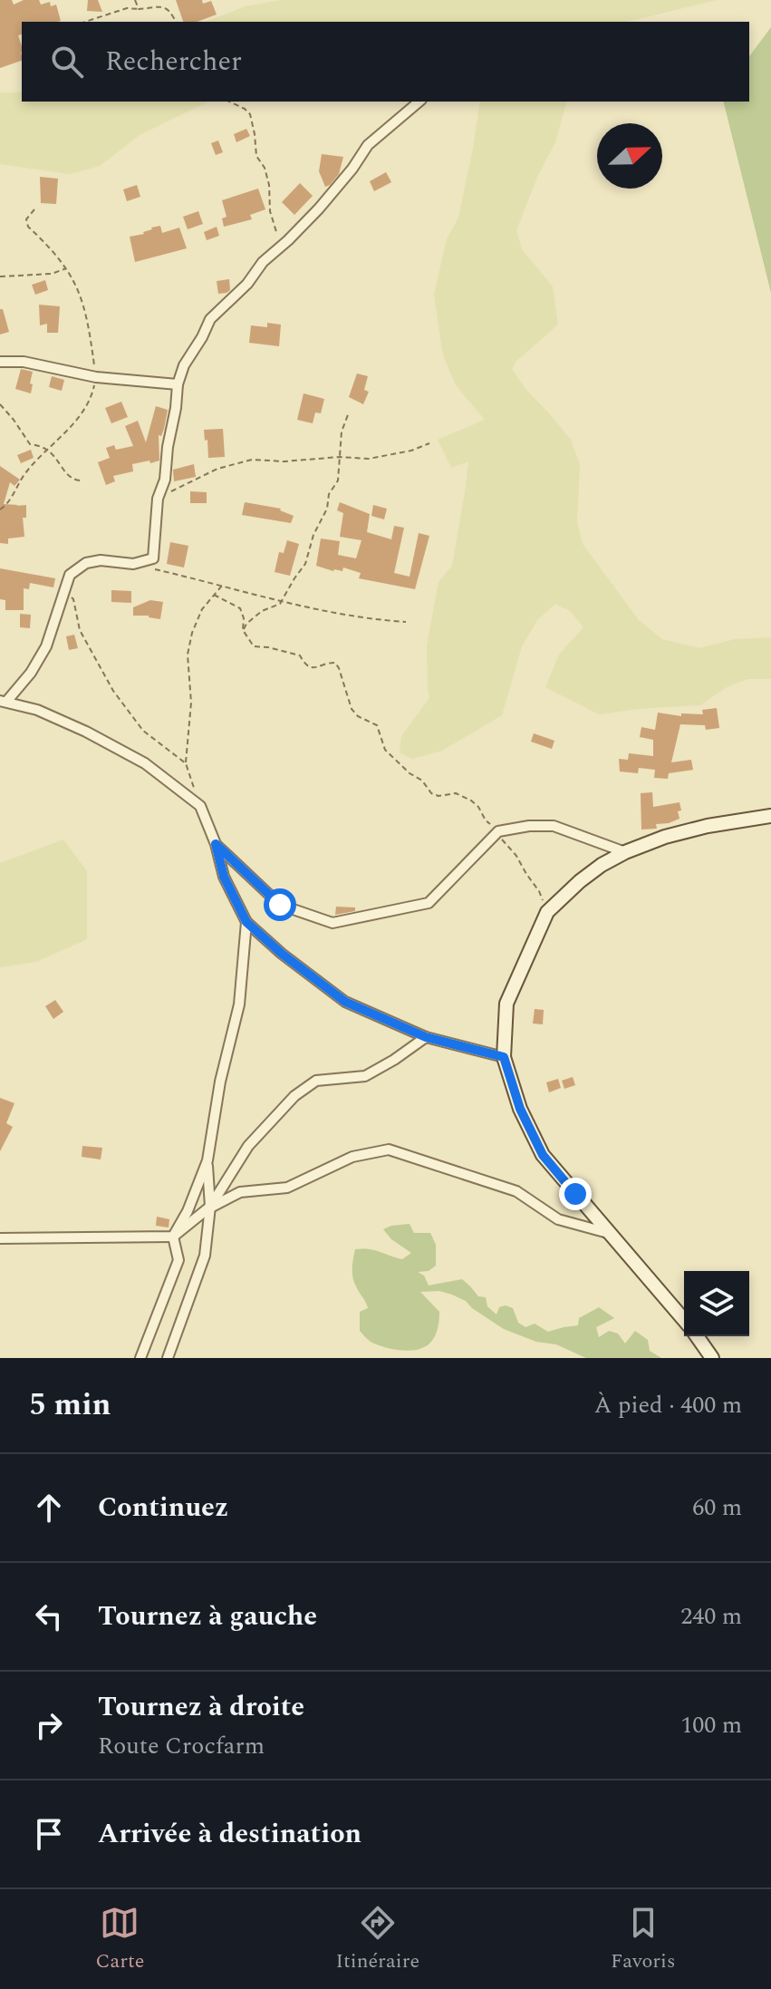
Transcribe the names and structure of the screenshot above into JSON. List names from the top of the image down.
{
  "north": "right",
  "page": {
    "search": "Rechercher",
    "heading": ["5 min", "À pied · 400 m"],
    "list": [
      ["Continuez", "60 m"],
      ["Tournez à gauche", "240 m"],
      ["Tournez à droite", "Route Crocfarm", "100 m"],
      "Arrivée à destination"
    ],
    "nav": ["Carte", "Itinéraire", "Favoris"]
  }
}
